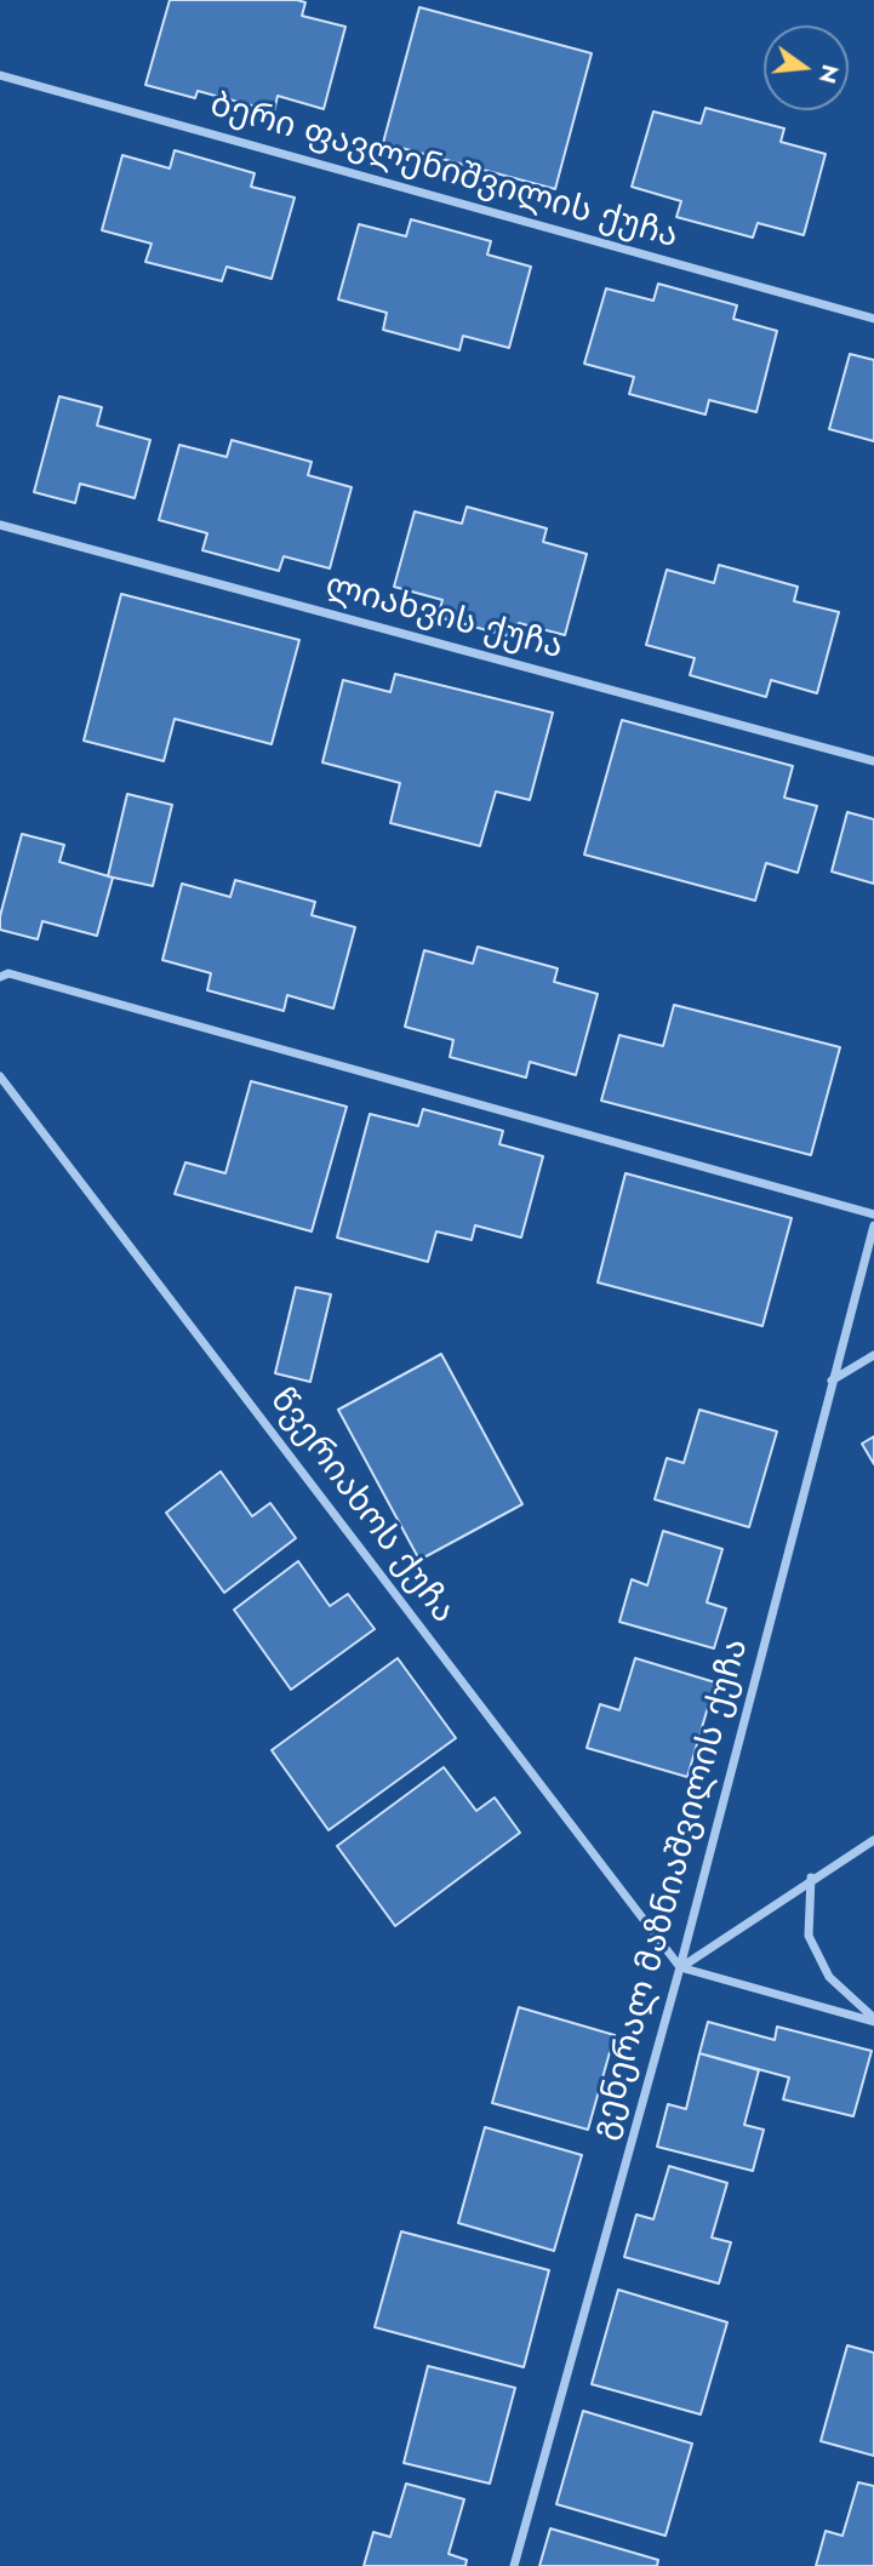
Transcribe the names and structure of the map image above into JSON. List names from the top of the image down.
{
  "streets": {
    "street": [
      "ბერი ფავლენიშვილის ქუჩა",
      "ლიახვის ქუჩა",
      "წვერიახოს ქუჩა",
      "გენერალ მაზნიაშვილის ქუჩა"
    ]
  },
  "crossings": [
    ["წვერიახოს ქუჩა", "გენერალ მაზნიაშვილის ქუჩა"]
  ],
  "north": "right"
}
